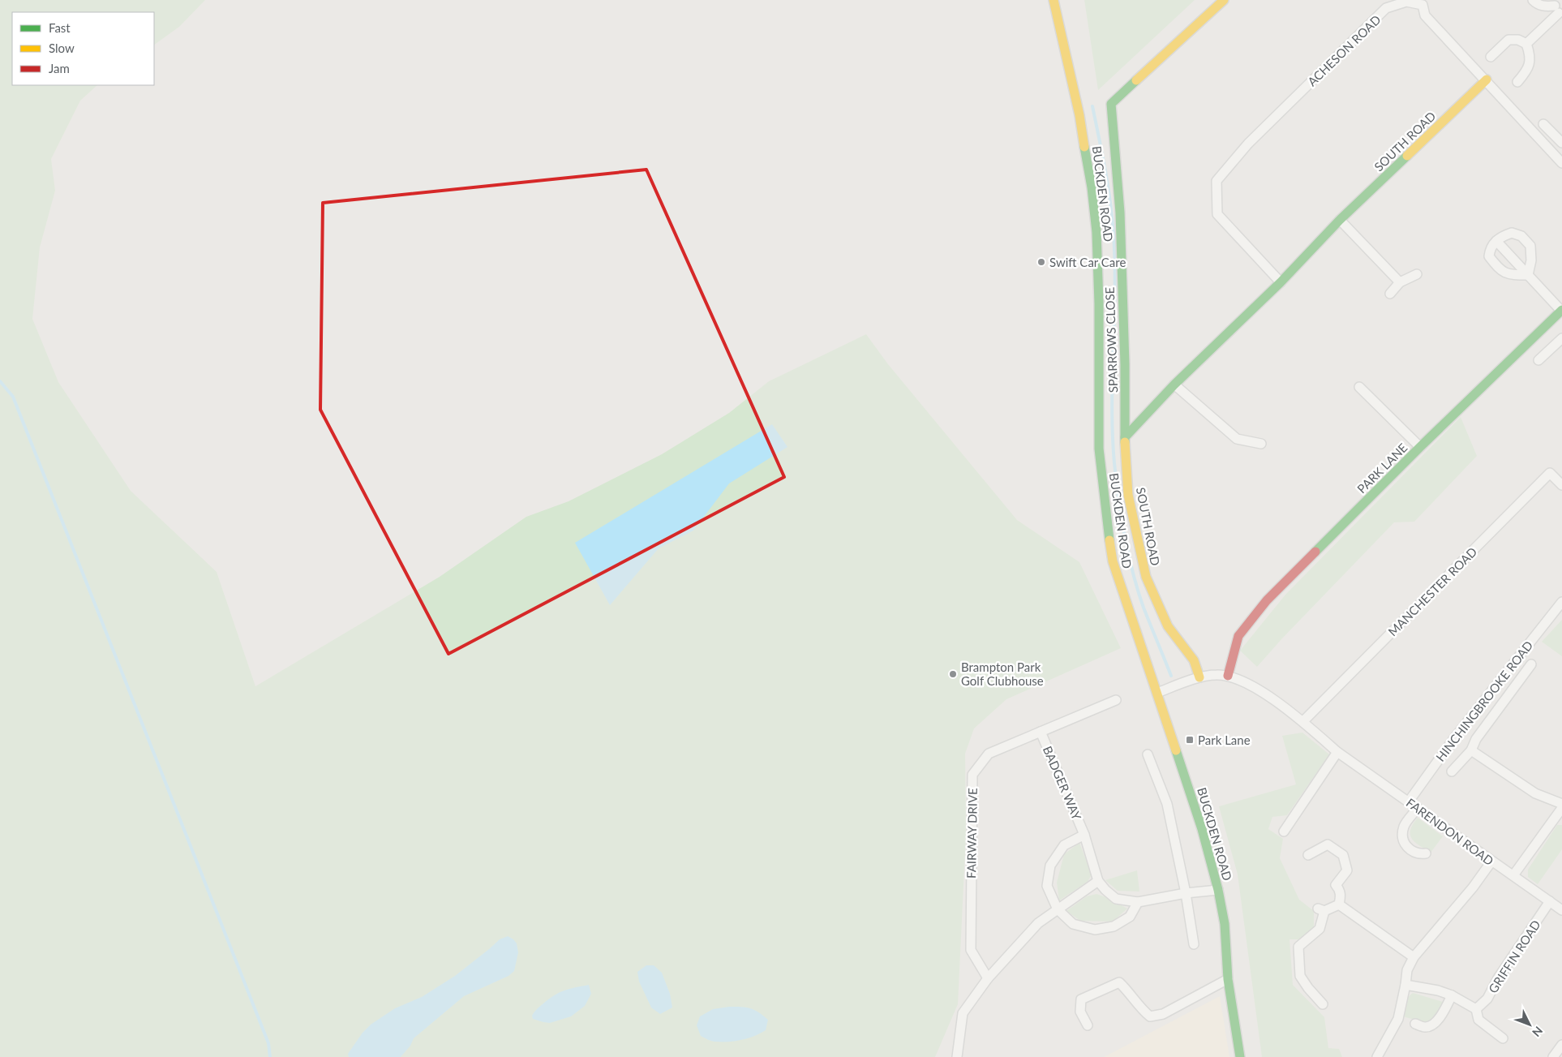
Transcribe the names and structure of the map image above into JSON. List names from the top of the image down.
{
  "streets": {
    "street": [
      "ACHESON ROAD",
      "SOUTH ROAD",
      "BUCKDEN ROAD",
      "SPARROWS CLOSE",
      "PARK LANE",
      "MANCHESTER ROAD",
      "HINCHINGBROOKE ROAD",
      "BADGER WAY",
      "FARENDON ROAD",
      "FAIRWAY DRIVE",
      "GRIFFIN ROAD"
    ]
  },
  "crossings": [
    ["ACHESON ROAD", "SOUTH ROAD"],
    ["SOUTH ROAD", "SPARROWS CLOSE"],
    ["SOUTH ROAD", "FARENDON ROAD"],
    ["BUCKDEN ROAD", "BADGER WAY"],
    ["BUCKDEN ROAD", "FARENDON ROAD"],
    ["PARK LANE", "FARENDON ROAD"],
    ["MANCHESTER ROAD", "FARENDON ROAD"],
    ["HINCHINGBROOKE ROAD", "FARENDON ROAD"],
    ["BADGER WAY", "FAIRWAY DRIVE"],
    ["FARENDON ROAD", "GRIFFIN ROAD"]
  ],
  "places": {
    "other": ["Swift Car Care", "Brampton Park Golf Clubhouse"],
    "transit": ["Park Lane"]
  },
  "legend": ["Fast", "Slow", "Jam"],
  "north": "bottom right"
}
